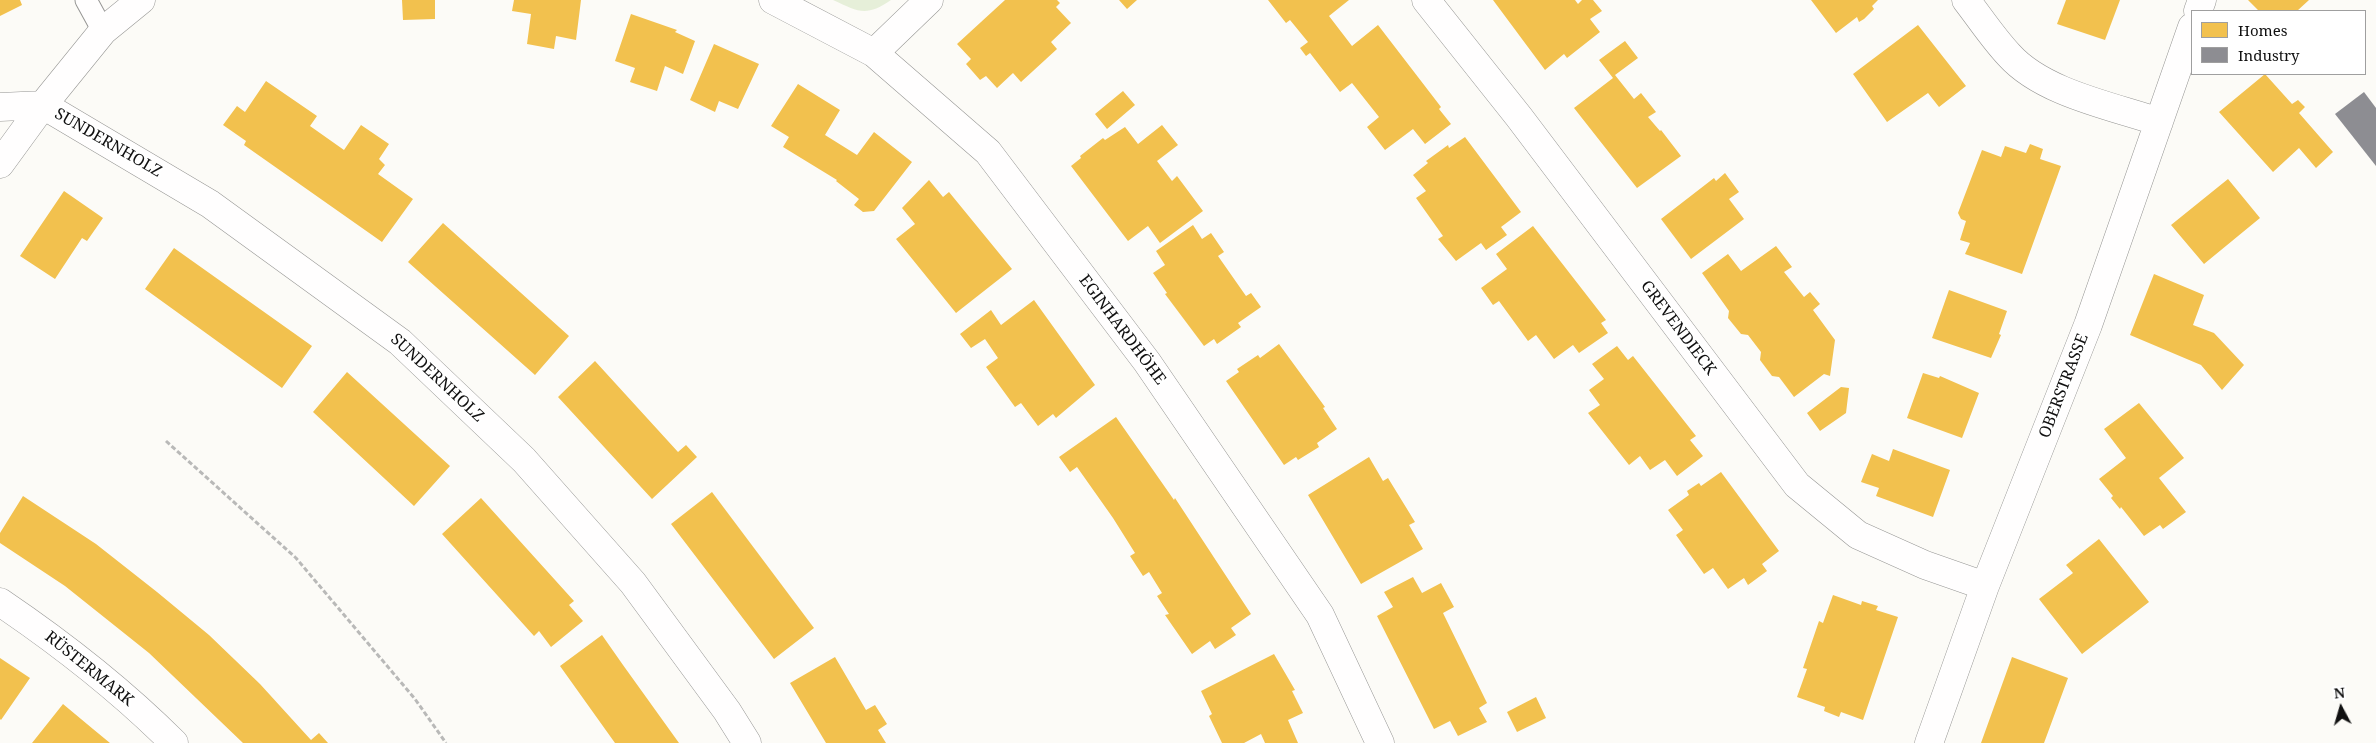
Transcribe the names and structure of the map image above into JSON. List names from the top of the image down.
{
  "streets": {
    "street": [
      "SUNDERNHOLZ",
      "GREVENDIECK",
      "EGINHARDHÖHE",
      "OBERSTRASSE",
      "RÜSTERMARK"
    ]
  },
  "crossings": [
    ["GREVENDIECK", "OBERSTRASSE"]
  ],
  "legend": ["Homes", "Industry"],
  "north": "top"
}
